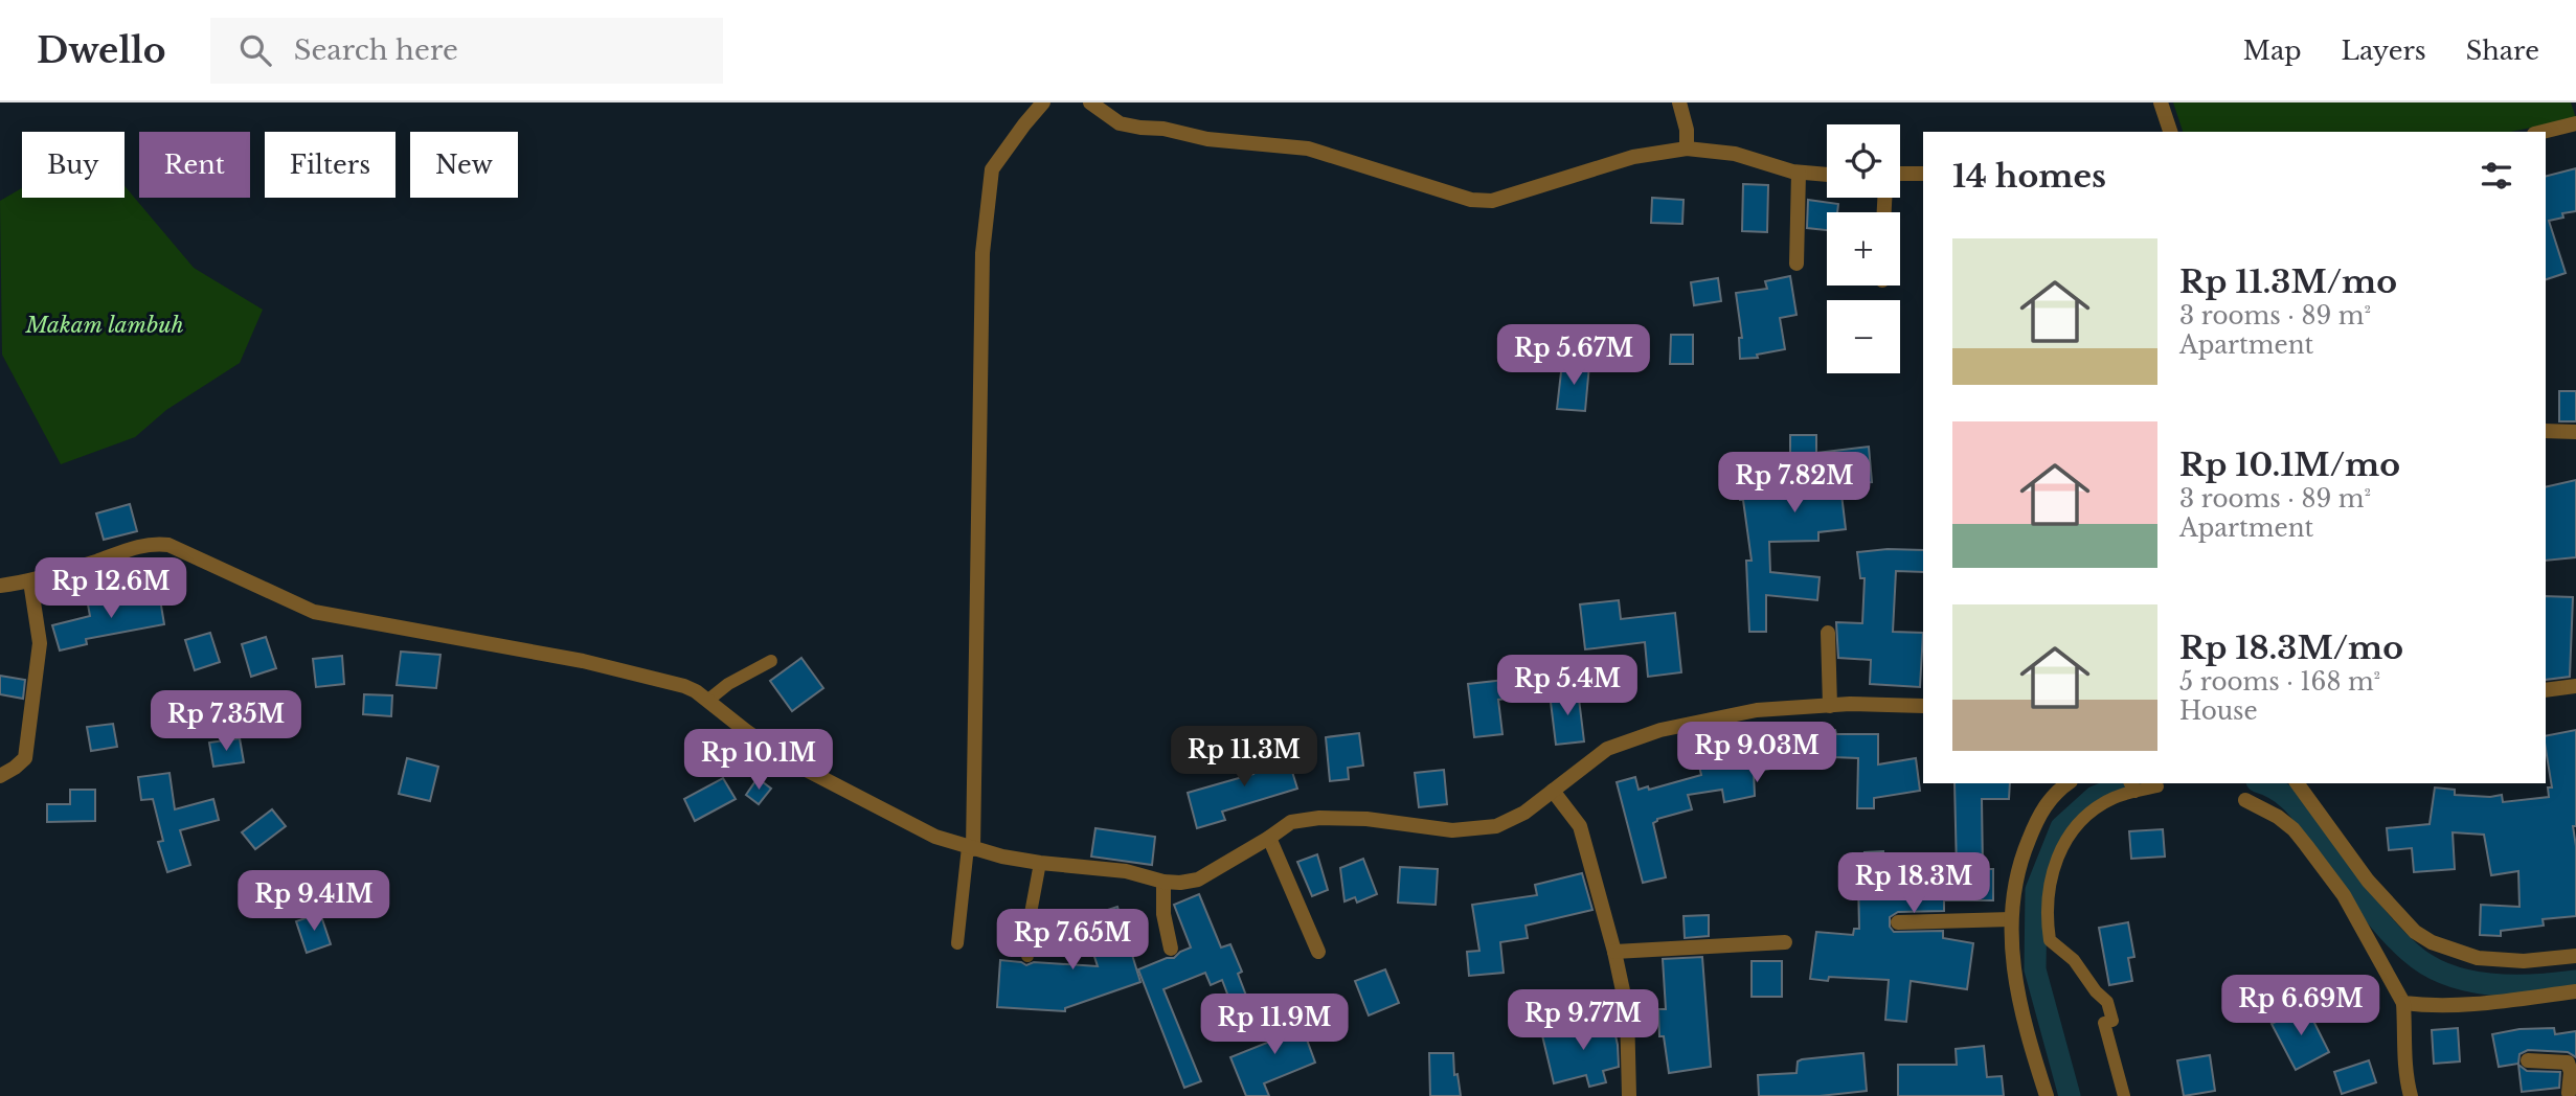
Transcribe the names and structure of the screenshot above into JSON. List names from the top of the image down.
{
  "parks": ["Makam lambuh"],
  "page": {
    "header": "Dwello",
    "search": "Search here",
    "nav": ["Map", "Layers", "Share"],
    "map_buttons": ["+", "−"],
    "chip": [
      "Buy",
      "Rent",
      "Filters",
      "New"
    ],
    "heading": "14 homes",
    "list": [
      {
        "name": "Rp 11.3M/mo",
        "note": "3 rooms · 89 m² · Apartment"
      },
      {
        "name": "Rp 10.1M/mo",
        "note": "3 rooms · 89 m² · Apartment"
      },
      {
        "name": "Rp 18.3M/mo",
        "note": "5 rooms · 168 m² · House"
      }
    ],
    "price": [
      "Rp 5.67M",
      "Rp 7.82M",
      "Rp 12.6M",
      "Rp 5.4M",
      "Rp 7.35M",
      "Rp 9.03M",
      "Rp 11.3M",
      "Rp 10.1M",
      "Rp 18.3M",
      "Rp 9.41M",
      "Rp 7.65M",
      "Rp 6.69M",
      "Rp 9.77M",
      "Rp 11.9M"
    ]
  }
}
